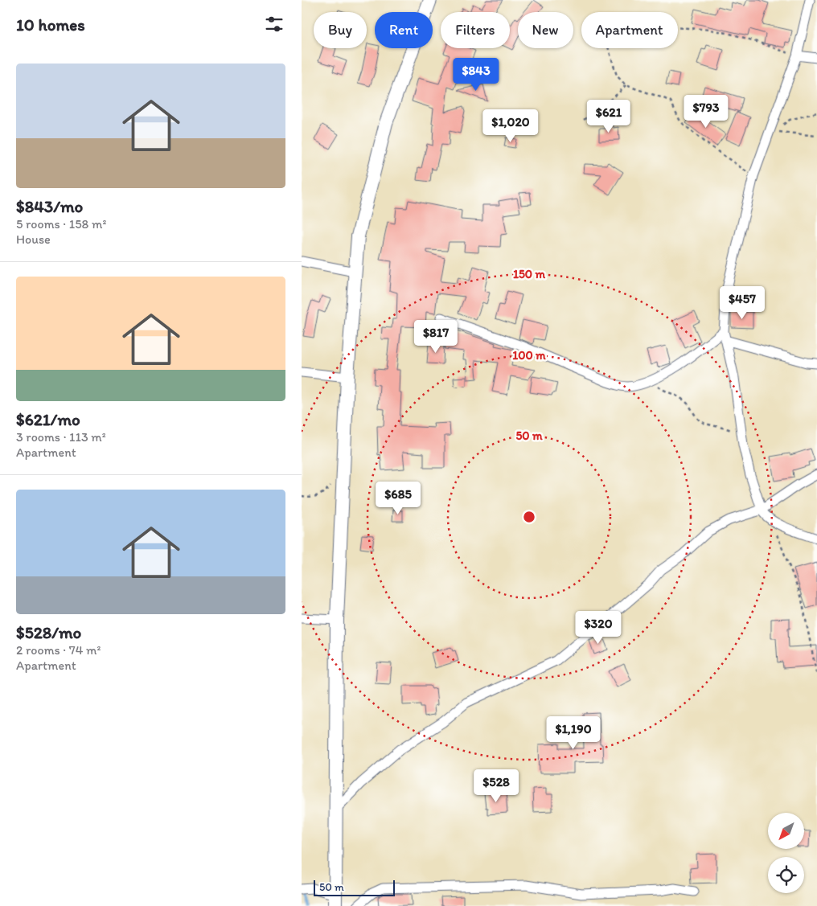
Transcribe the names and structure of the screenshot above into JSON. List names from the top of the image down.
{
  "scale_bar": "50 m",
  "north": "bottom left",
  "page": {
    "heading": "10 homes",
    "chip": [
      "Buy",
      "Rent",
      "Filters",
      "New",
      "Apartment"
    ],
    "list": [
      {
        "name": "$843/mo",
        "note": "5 rooms · 158 m² · House"
      },
      {
        "name": "$621/mo",
        "note": "3 rooms · 113 m² · Apartment"
      },
      {
        "name": "$528/mo",
        "note": "2 rooms · 74 m² · Apartment"
      }
    ],
    "price": [
      "$843",
      "$793",
      "$621",
      "$1,020",
      "$457",
      "$817",
      "$685",
      "$320",
      "$1,190",
      "$528"
    ],
    "scale": "50 m"
  },
  "rings": ["150 m", "100 m", "50 m"]
}
